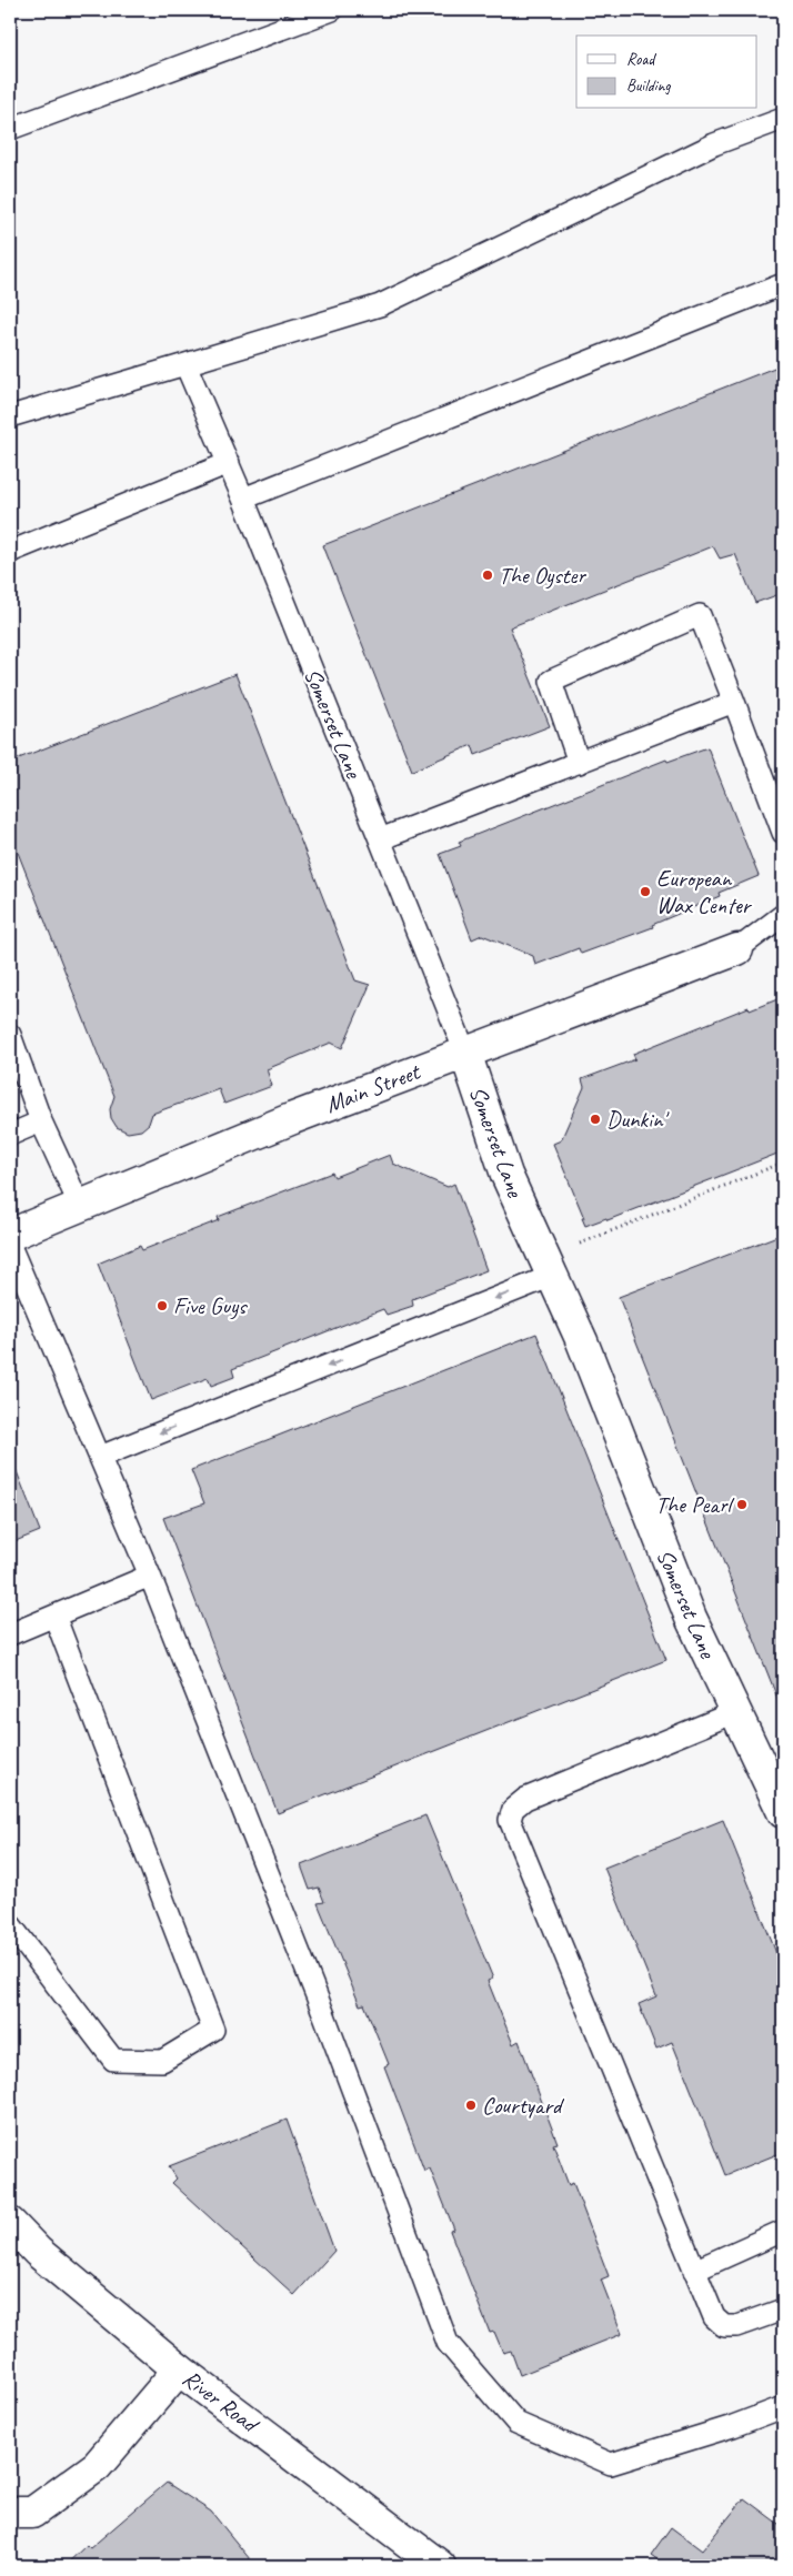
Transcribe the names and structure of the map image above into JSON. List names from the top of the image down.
{
  "streets": {
    "street": ["Somerset Lane", "Main Street", "River Road"]
  },
  "crossings": [
    ["Somerset Lane", "Main Street"]
  ],
  "places": [
    "The Oyster",
    "European Wax Center",
    "Dunkin'",
    "Five Guys",
    "The Pearl",
    "Courtyard"
  ],
  "legend": ["Road", "Building"]
}
